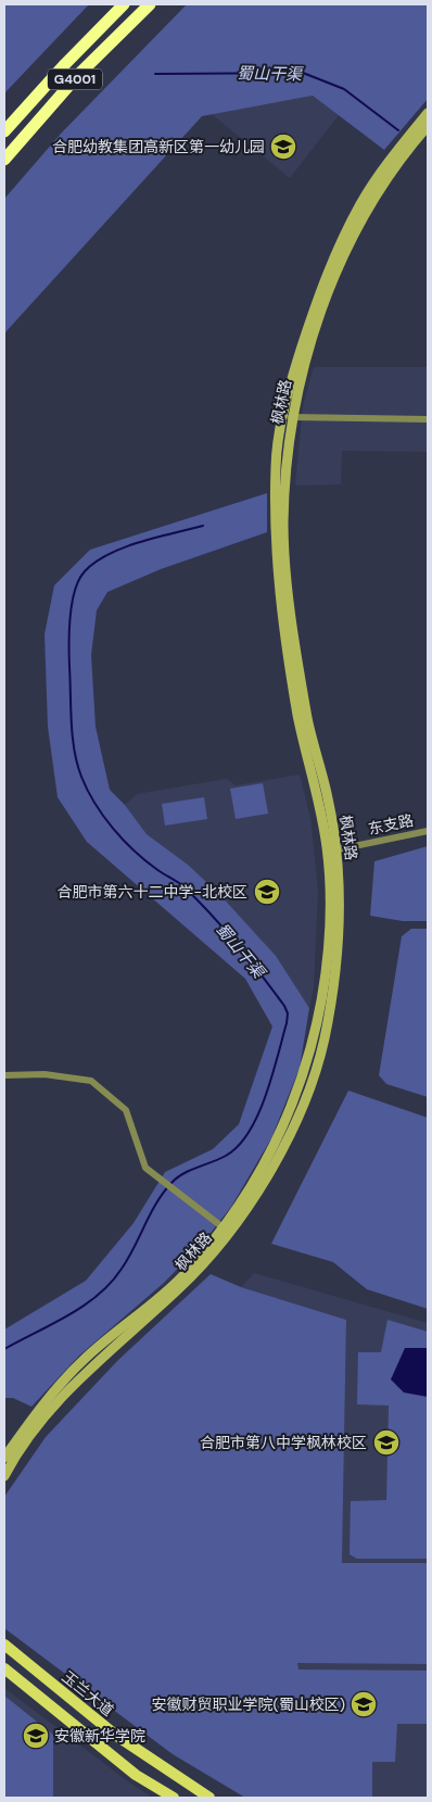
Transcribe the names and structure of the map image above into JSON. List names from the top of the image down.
{
  "streets": {
    "highway": ["G4001"],
    "main road": ["枫林路", "玉兰大道"],
    "street": ["东支路"]
  },
  "crossings": [
    ["枫林路", "东支路"]
  ],
  "water": ["蜀山干渠"],
  "places": {
    "school or university": [
      "合肥幼教集团高新区第一幼儿园",
      "合肥市第六十二中学-北校区",
      "合肥市第八中学枫林校区",
      "安徽财贸职业学院(蜀山校区)",
      "安徽新华学院"
    ]
  }
}
